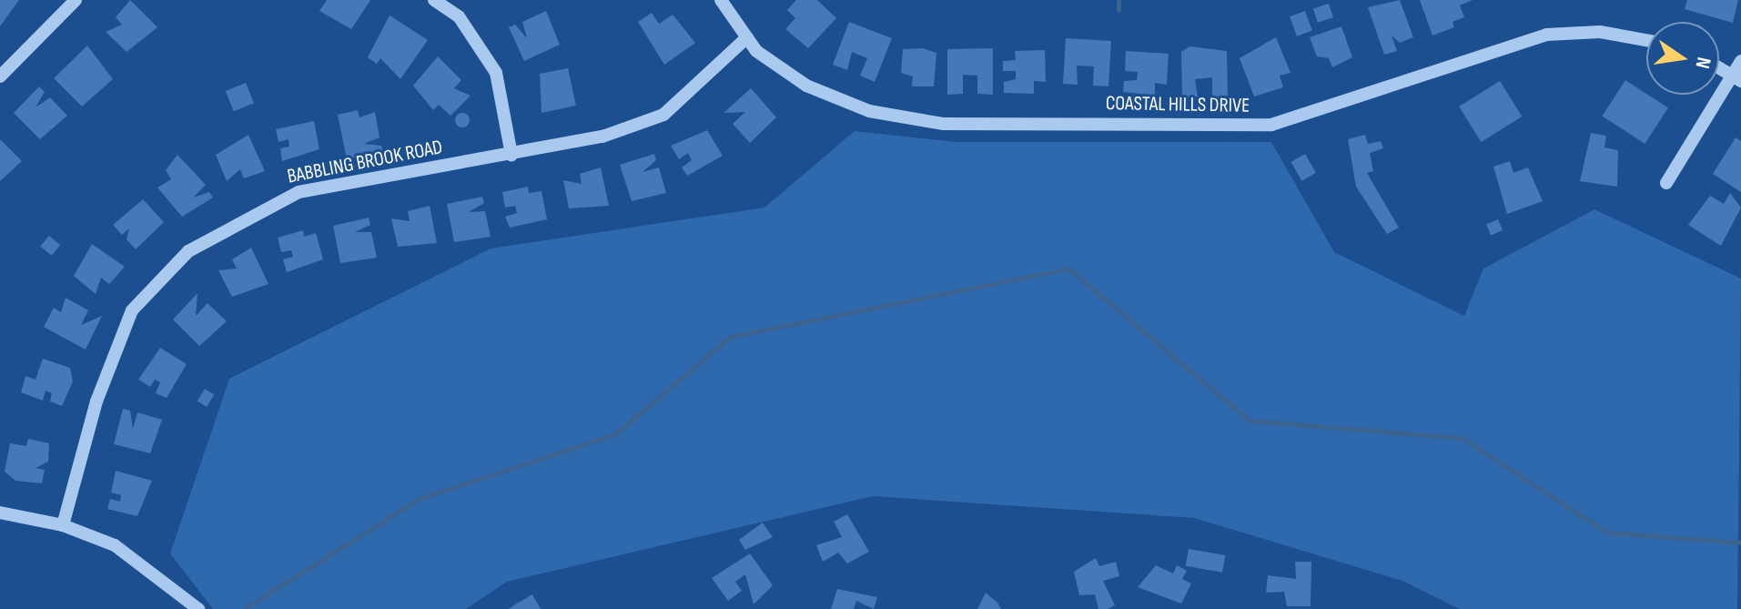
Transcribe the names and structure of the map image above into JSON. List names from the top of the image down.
{
  "streets": {
    "street": ["COASTAL HILLS DRIVE", "BABBLING BROOK ROAD"]
  },
  "crossings": [
    ["COASTAL HILLS DRIVE", "BABBLING BROOK ROAD"]
  ],
  "north": "right"
}
